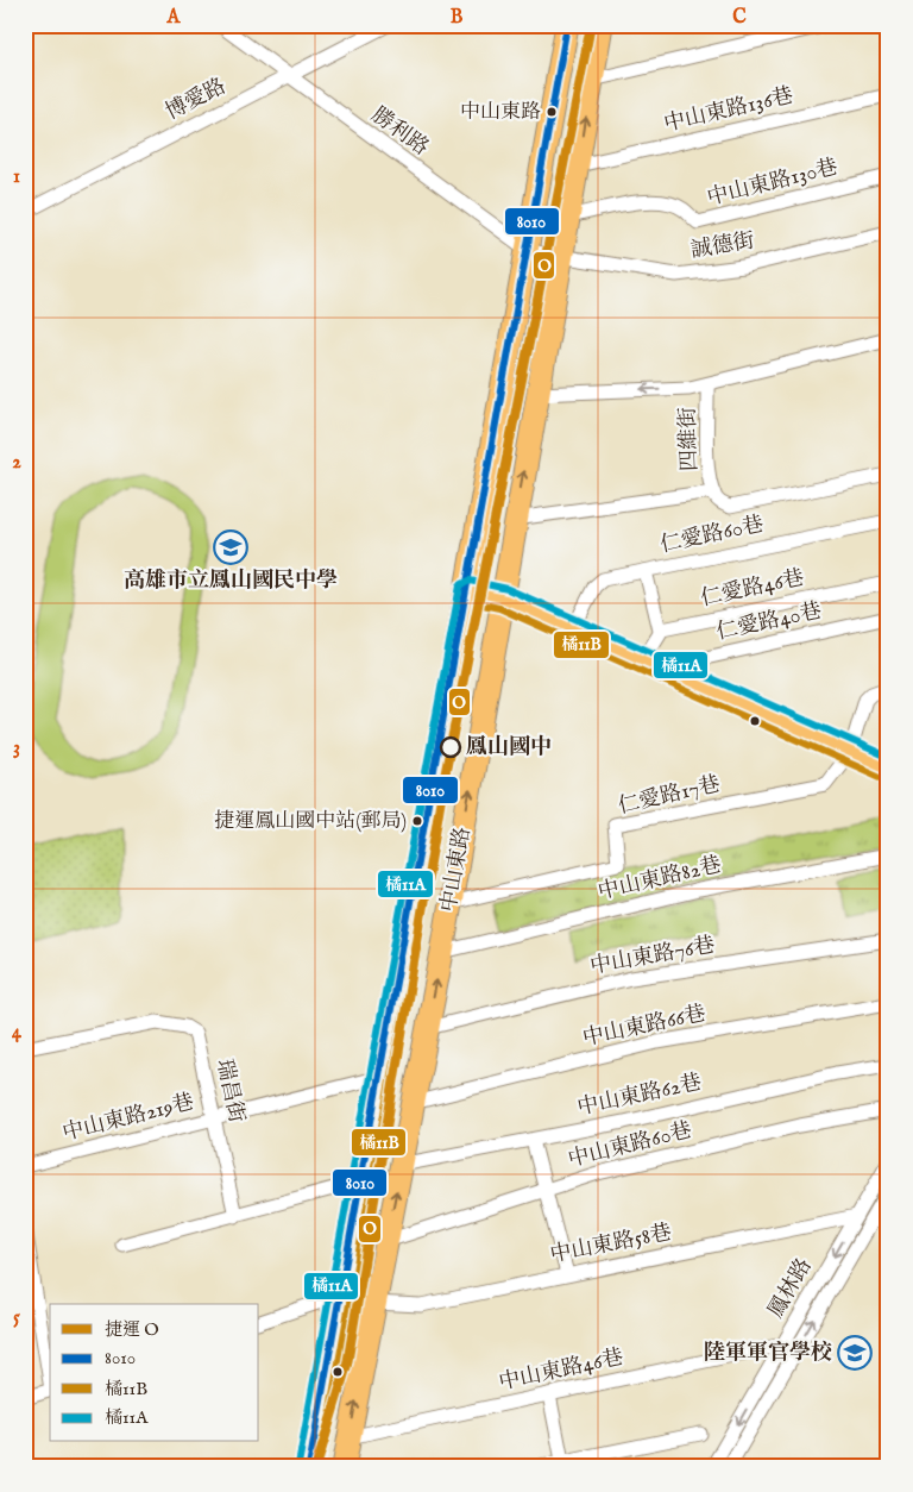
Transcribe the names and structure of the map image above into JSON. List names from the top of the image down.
{
  "streets": {
    "main road": ["中山東路"],
    "street": [
      "博愛路",
      "中山東路136巷",
      "勝利路",
      "中山東路130巷",
      "誠德街",
      "四維街",
      "仁愛路60巷",
      "仁愛路46巷",
      "仁愛路40巷",
      "仁愛路17巷",
      "中山東路82巷",
      "中山東路76巷",
      "中山東路66巷",
      "瑞昌街",
      "中山東路62巷",
      "中山東路219巷",
      "中山東路60巷",
      "中山東路58巷",
      "鳳林路",
      "中山東路46巷"
    ]
  },
  "crossings": [
    ["博愛路", "勝利路"],
    ["中山東路136巷", "中山東路"],
    ["勝利路", "誠德街"],
    ["勝利路", "中山東路"],
    ["中山東路130巷", "中山東路"],
    ["誠德街", "中山東路"],
    ["仁愛路17巷", "中山東路"],
    ["中山東路", "中山東路82巷"],
    ["中山東路", "中山東路76巷"],
    ["中山東路", "中山東路66巷"],
    ["中山東路", "中山東路62巷"],
    ["中山東路", "中山東路219巷"],
    ["中山東路", "中山東路60巷"],
    ["中山東路", "中山東路58巷"],
    ["中山東路", "中山東路46巷"],
    ["瑞昌街", "中山東路219巷"],
    ["中山東路58巷", "鳳林路"],
    ["鳳林路", "中山東路46巷"]
  ],
  "places": {
    "other": ["中山東路", "鳳山國中", "捷運鳳山國中站(郵局)"],
    "school or university": ["高雄市立鳳山國民中學", "陸軍軍官學校"]
  },
  "lines": [
    "metro line O",
    "transit line 8010",
    "transit line 橘11A",
    "transit line 橘11B"
  ],
  "legend": [
    "捷運 O",
    "8010",
    "橘11B",
    "橘11A"
  ],
  "grid": {
    "columns": ["A", "B", "C"],
    "rows": [
      "1",
      "2",
      "3",
      "4",
      "5"
    ]
  }
}
